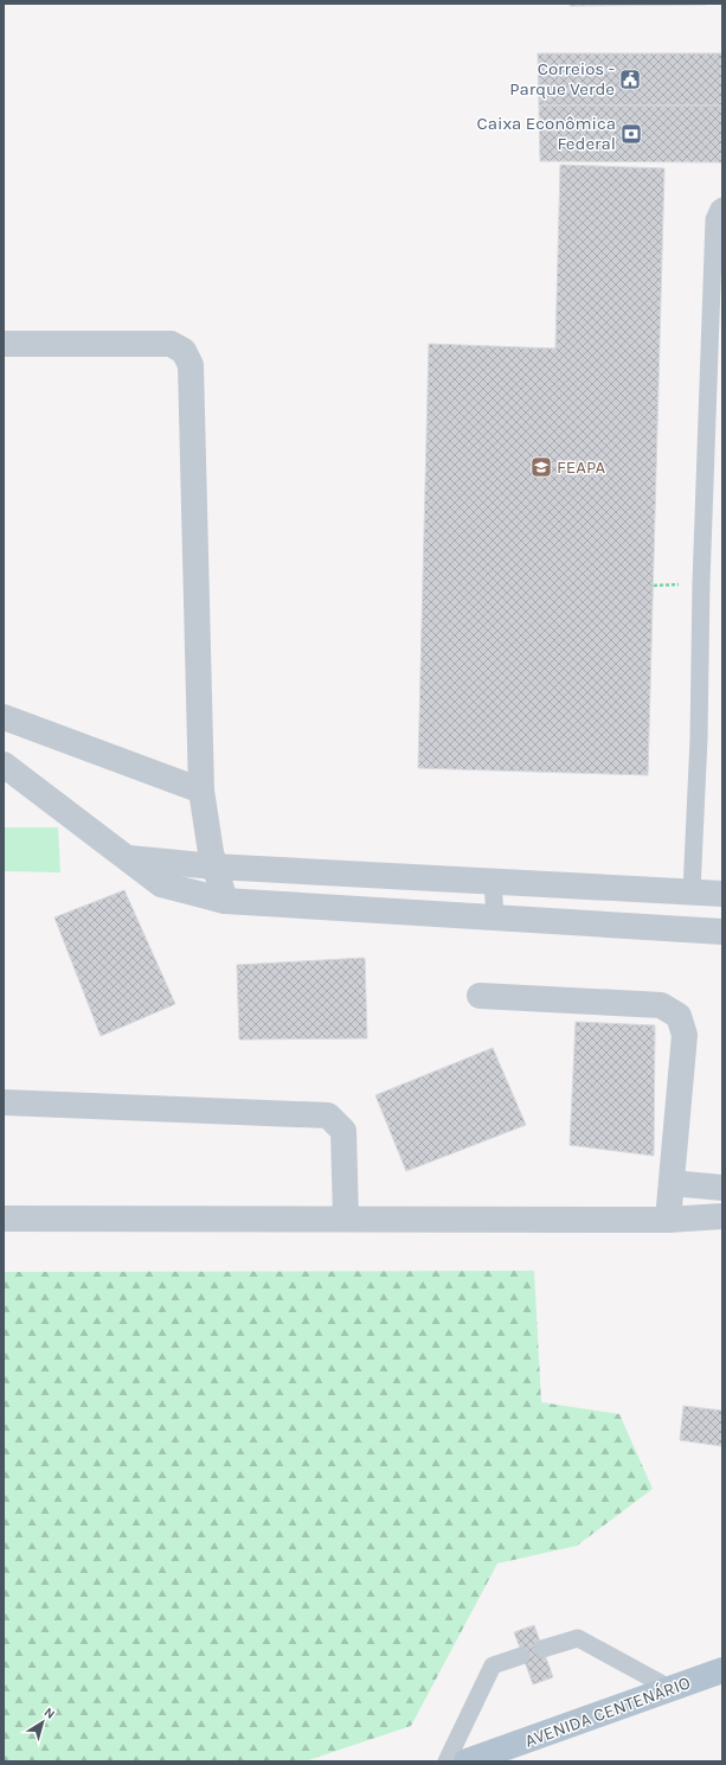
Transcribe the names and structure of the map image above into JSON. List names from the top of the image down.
{
  "streets": {
    "main road": ["AVENIDA CENTENÁRIO"]
  },
  "places": {
    "public building": ["Correios - Parque Verde"],
    "bank": ["Caixa Econômica Federal"],
    "school or university": ["FEAPA"]
  },
  "north": "top right"
}
